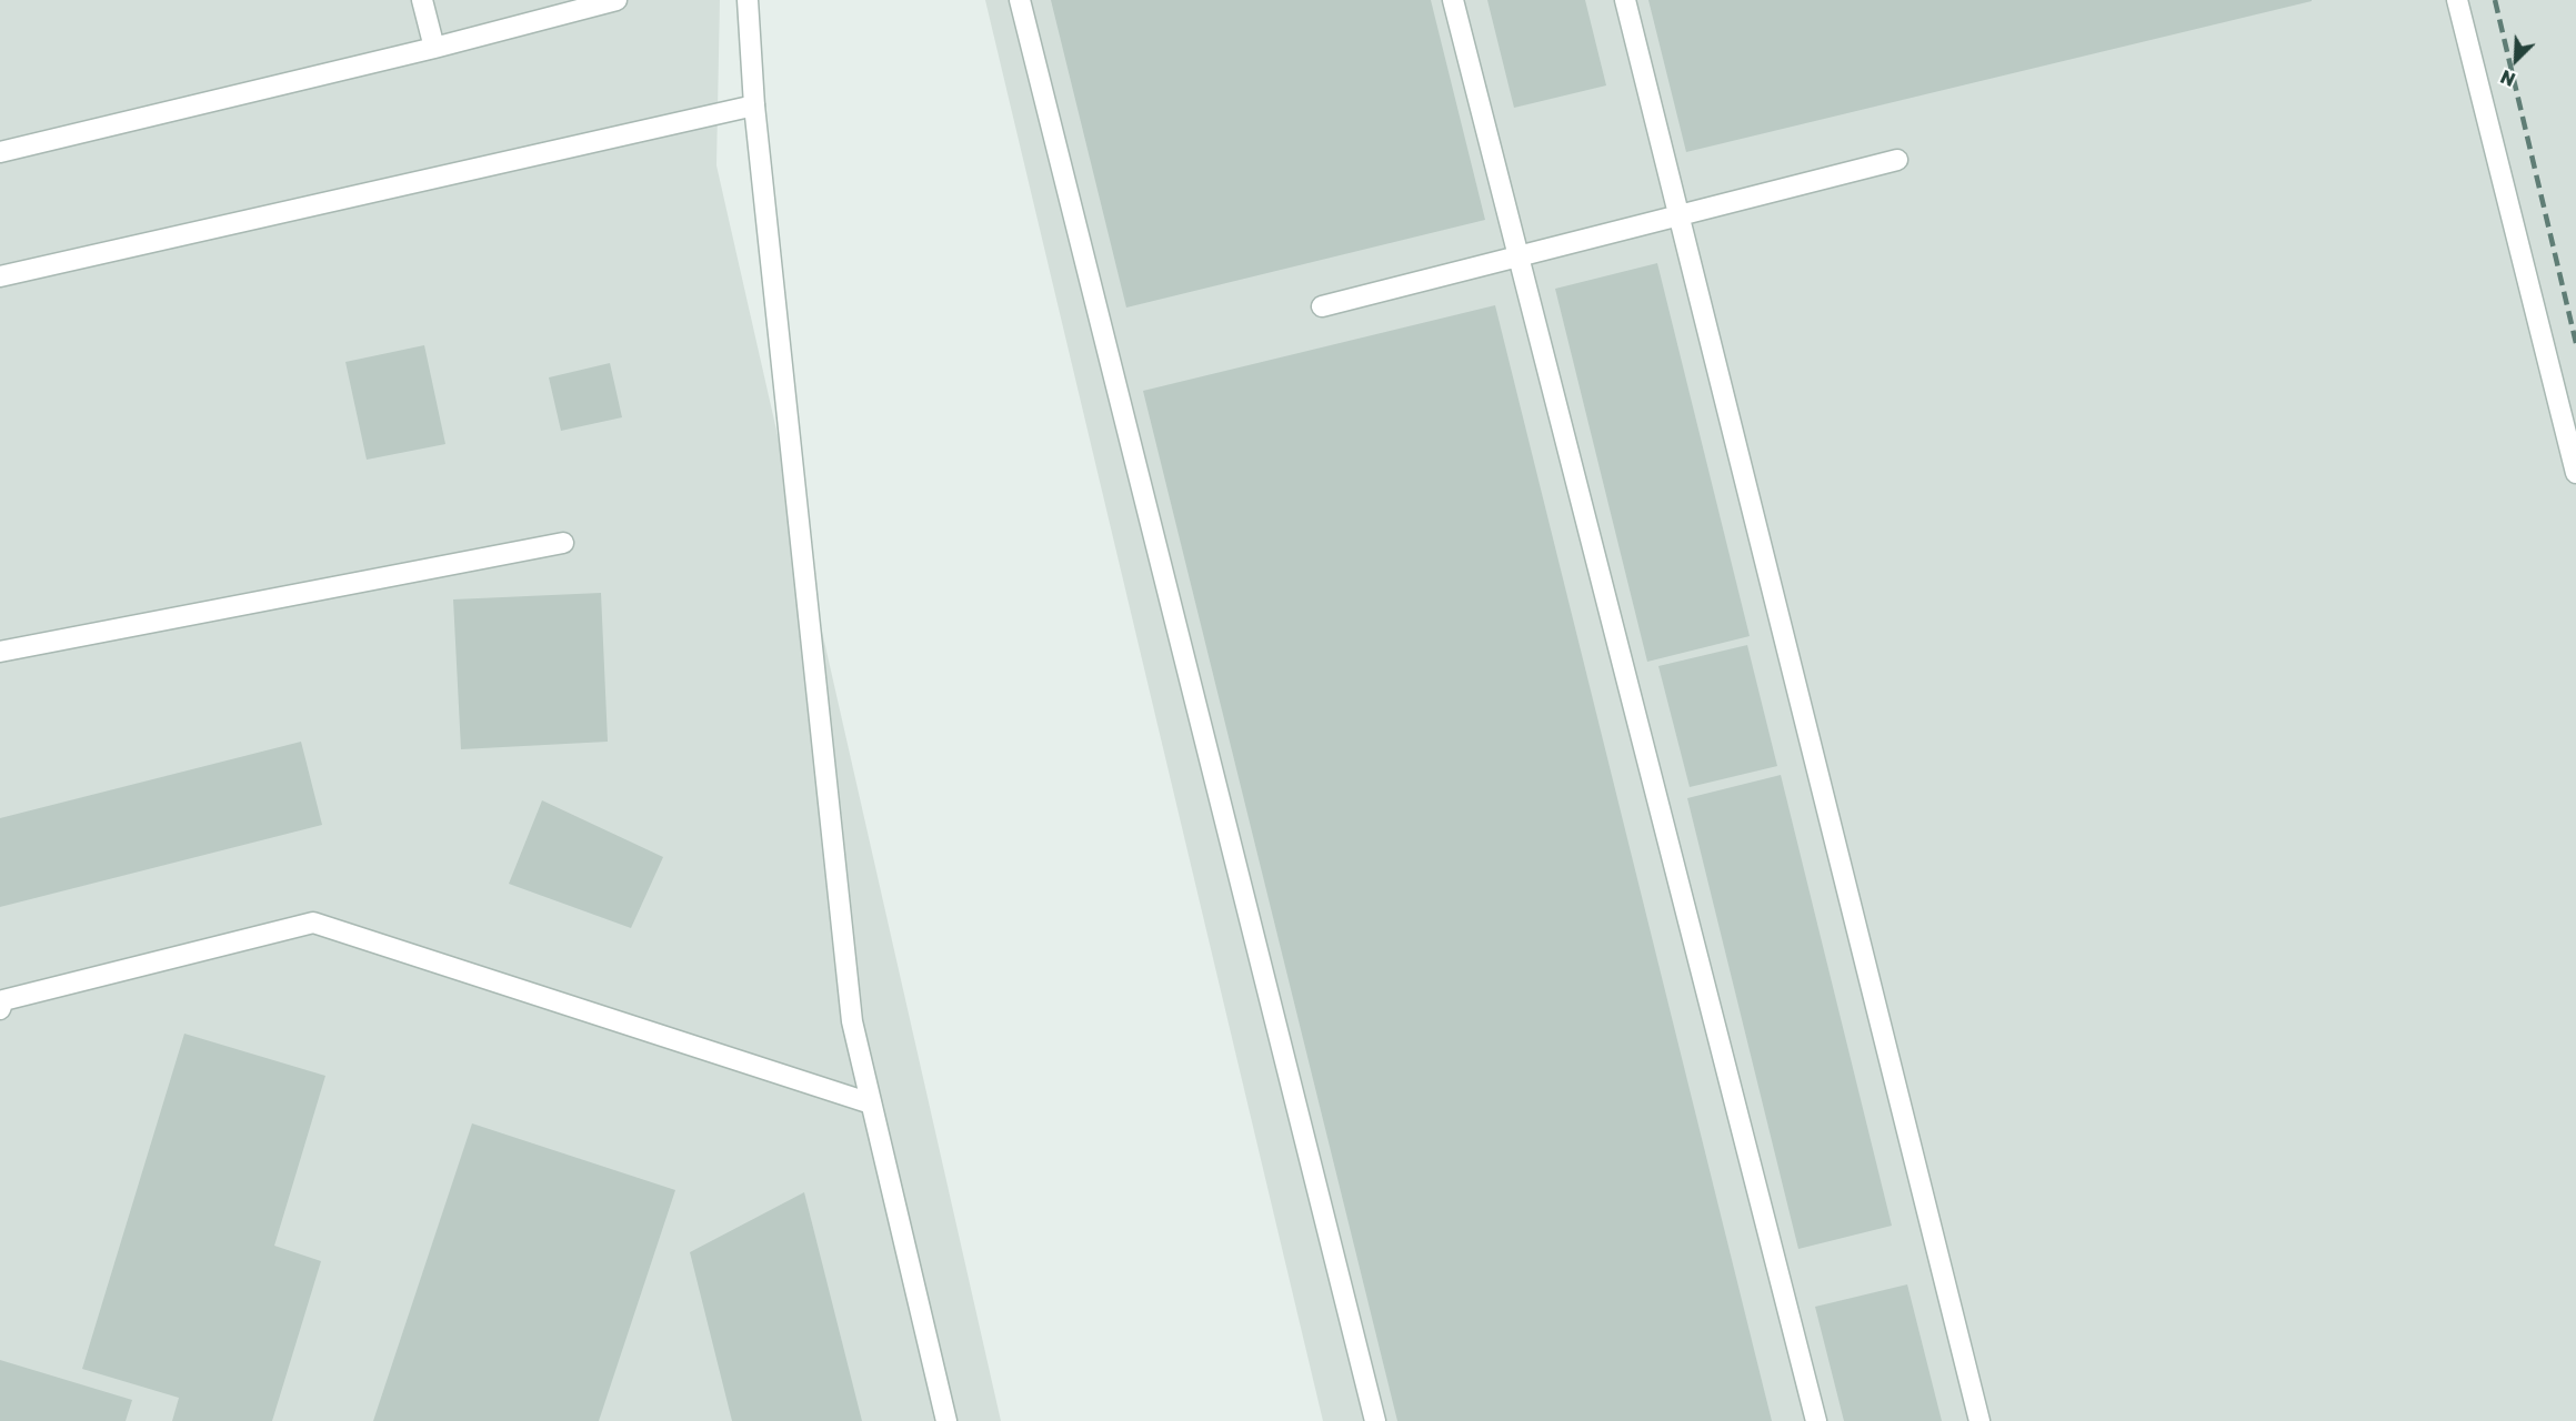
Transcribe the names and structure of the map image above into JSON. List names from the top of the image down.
{
  "north": "bottom left"
}
